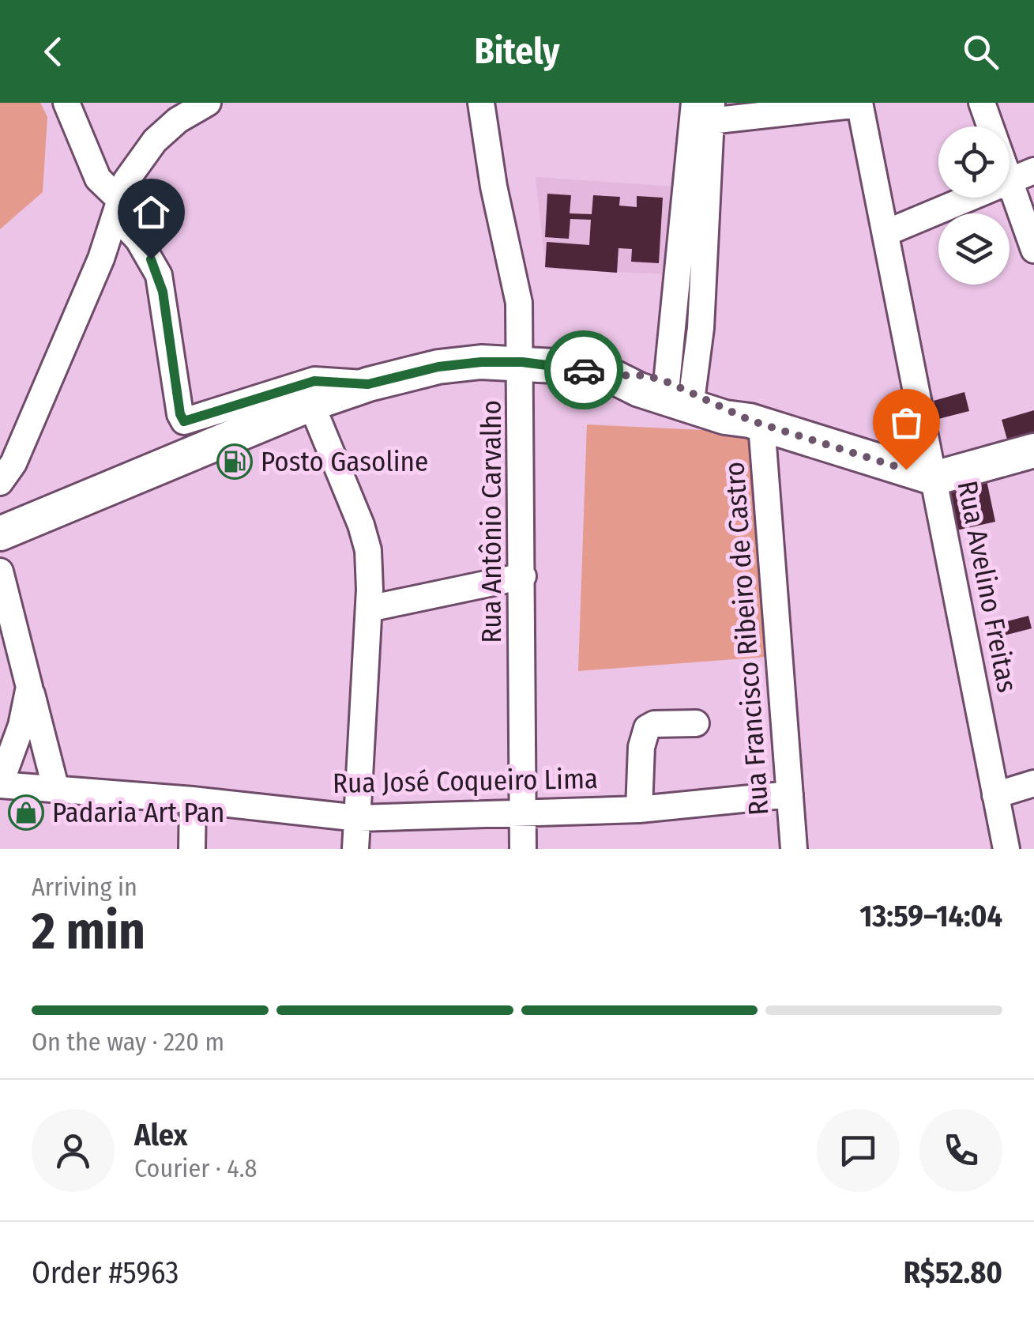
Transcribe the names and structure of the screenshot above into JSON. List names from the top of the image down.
{
  "streets": {
    "street": [
      "Rua Antônio Carvalho",
      "Rua Avelino Freitas",
      "Rua Francisco Ribeiro de Castro",
      "Rua José Coqueiro Lima"
    ]
  },
  "crossings": [
    ["Rua Antônio Carvalho", "Rua José Coqueiro Lima"],
    ["Rua Francisco Ribeiro de Castro", "Rua José Coqueiro Lima"]
  ],
  "places": {
    "fuel station": ["Posto Gasoline"],
    "shop": ["Padaria Art Pan"]
  },
  "page": {
    "header": "Bitely",
    "heading": ["2 min", "Arriving in", "13:59–14:04"],
    "panel": [
      "Alex",
      "Courier · 4.8",
      "Order #5963",
      "R$52.80"
    ],
    "bar": "On the way · 220 m"
  }
}
